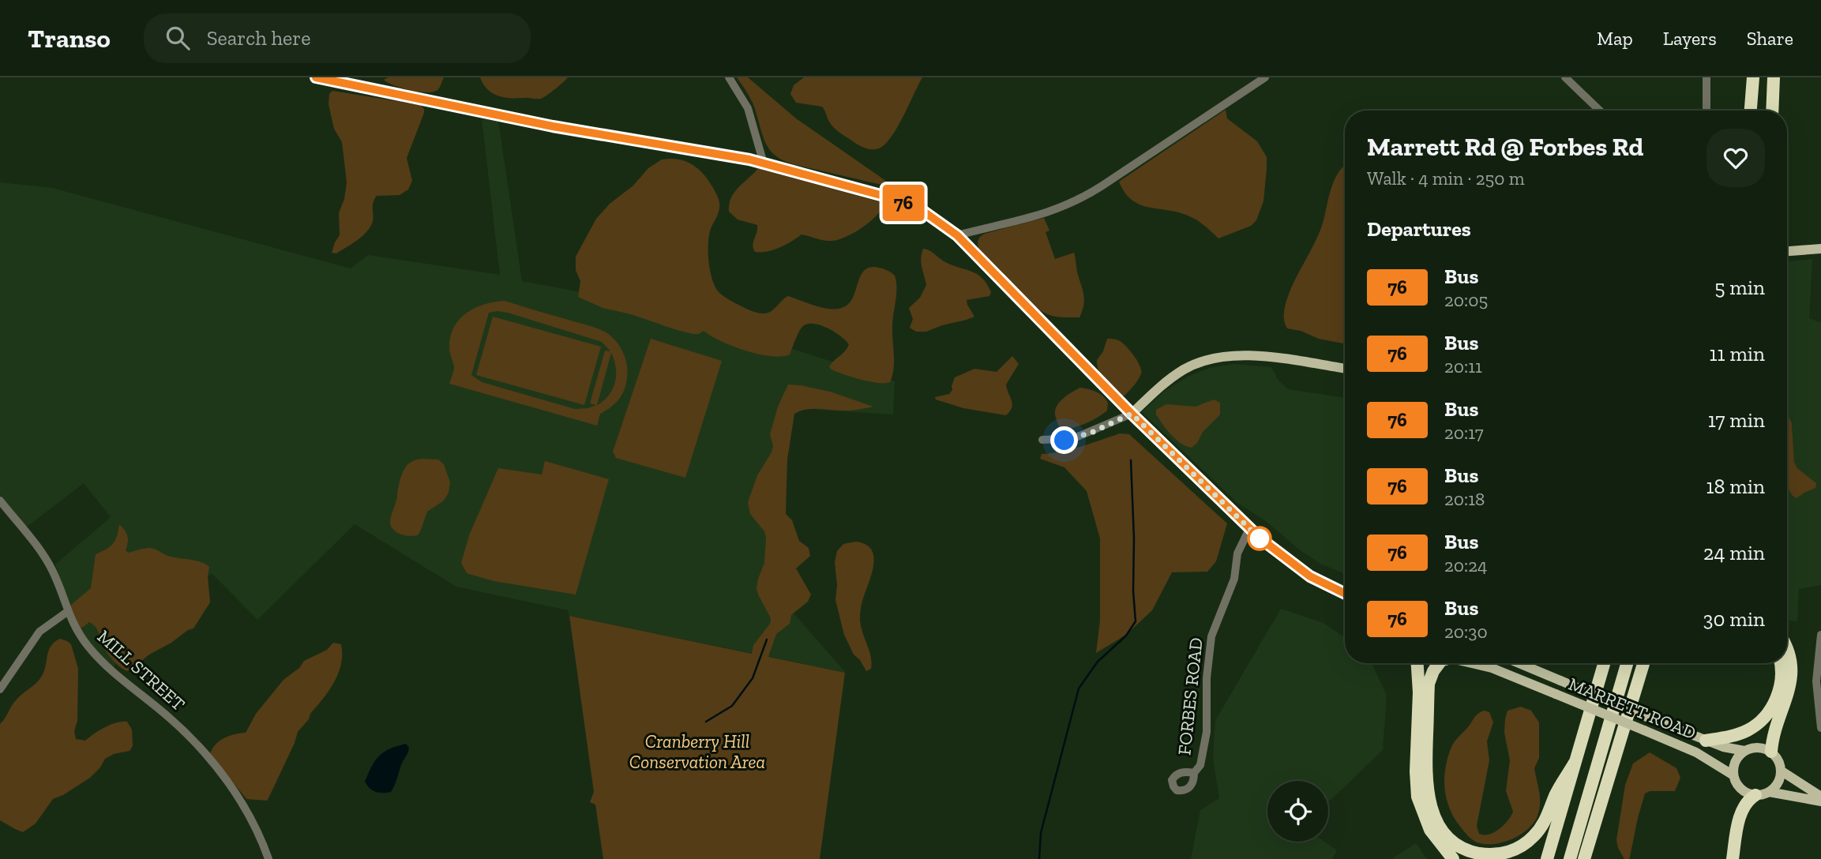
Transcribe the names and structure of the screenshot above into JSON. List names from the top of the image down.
{
  "streets": {
    "main road": ["MARRETT ROAD"],
    "street": ["MILL STREET", "FORBES ROAD"]
  },
  "parks": ["Cranberry Hill Conservation Area"],
  "lines": ["bus line 76"],
  "page": {
    "header": "Transo",
    "search": "Search here",
    "nav": ["Map", "Layers", "Share"],
    "on_map": "76",
    "heading": [
      ["Marrett Rd @ Forbes Rd", "Walk · 4 min · 250 m"],
      "Departures"
    ],
    "list": [
      {
        "mark": "76",
        "name": "Bus",
        "note": "20:05",
        "value": "5 min"
      },
      {
        "mark": "76",
        "name": "Bus",
        "note": "20:11",
        "value": "11 min"
      },
      {
        "mark": "76",
        "name": "Bus",
        "note": "20:17",
        "value": "17 min"
      },
      {
        "mark": "76",
        "name": "Bus",
        "note": "20:18",
        "value": "18 min"
      },
      {
        "mark": "76",
        "name": "Bus",
        "note": "20:24",
        "value": "24 min"
      },
      {
        "mark": "76",
        "name": "Bus",
        "note": "20:30",
        "value": "30 min"
      }
    ]
  }
}
